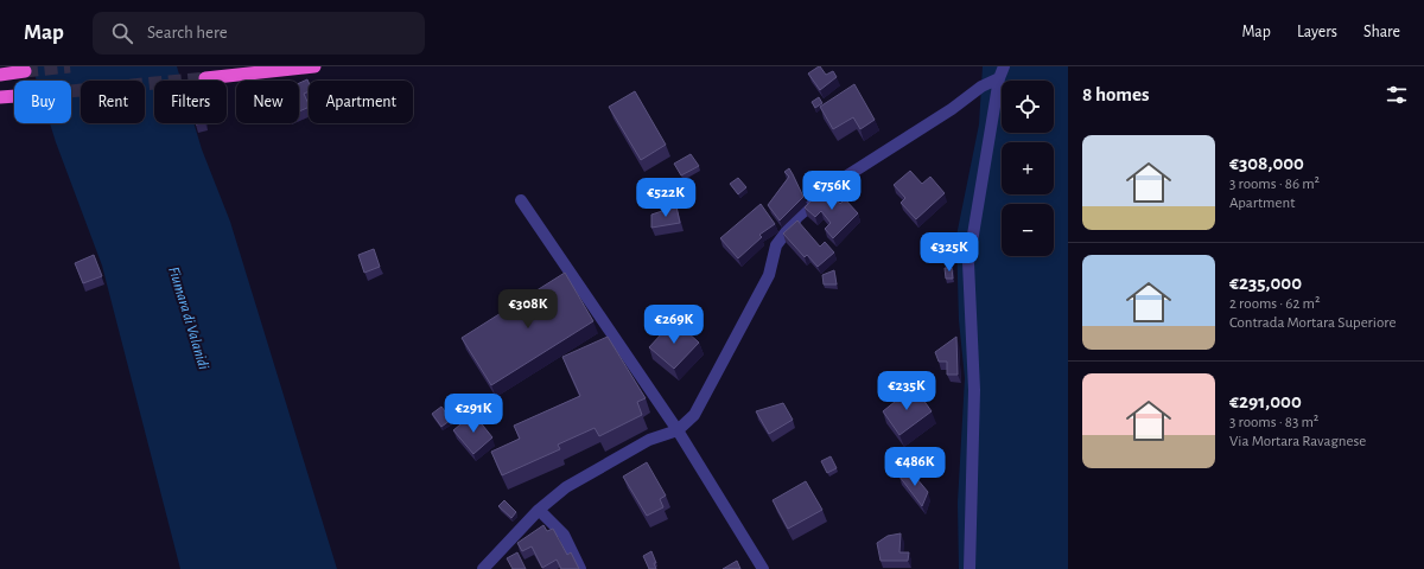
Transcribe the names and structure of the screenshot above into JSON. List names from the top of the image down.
{
  "water": ["Fiumara di Valanidi"],
  "page": {
    "header": "Map",
    "search": "Search here",
    "nav": ["Map", "Layers", "Share"],
    "heading": "8 homes",
    "map_buttons": ["+", "−"],
    "chip": [
      "Buy",
      "Rent",
      "Filters",
      "New",
      "Apartment"
    ],
    "list": [
      {
        "name": "€308,000",
        "note": "3 rooms · 86 m² · Apartment"
      },
      {
        "name": "€235,000",
        "note": "2 rooms · 62 m² · Contrada Mortara Superiore"
      },
      {
        "name": "€291,000",
        "note": "3 rooms · 83 m² · Via Mortara Ravagnese"
      }
    ],
    "price": [
      "€756K",
      "€522K",
      "€325K",
      "€308K",
      "€269K",
      "€235K",
      "€291K",
      "€486K"
    ]
  }
}
